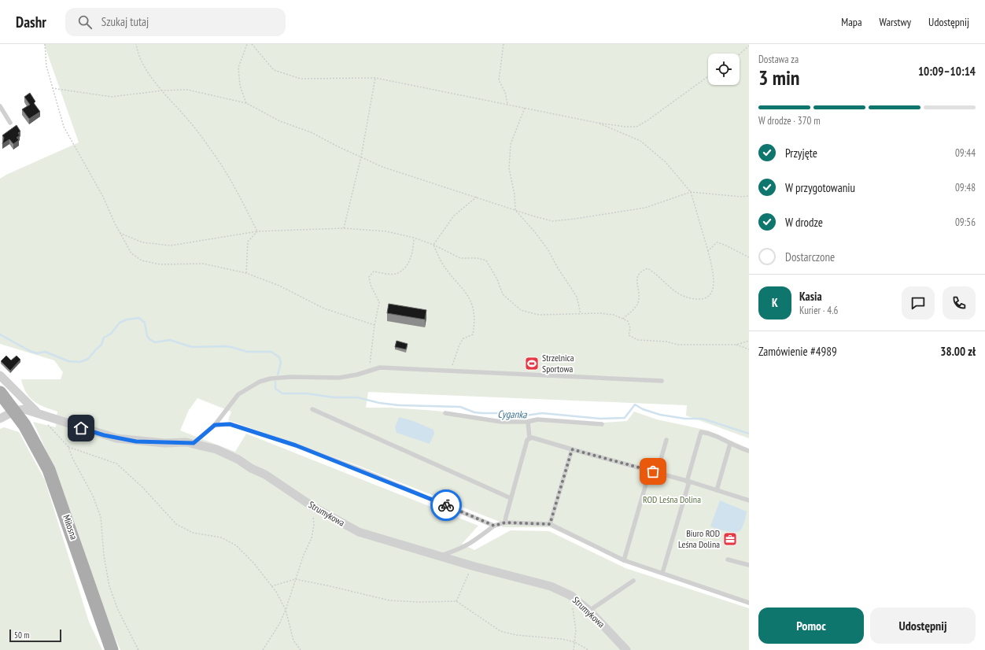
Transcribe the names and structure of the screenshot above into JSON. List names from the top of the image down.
{
  "streets": {
    "main road": ["Miłosna"],
    "street": ["Strumykowa"]
  },
  "crossings": [
    ["Strumykowa", "Miłosna"]
  ],
  "water": ["Cyganka"],
  "parks": ["ROD Leśna Dolina"],
  "places": {
    "sports": ["Strzelnica Sportowa"],
    "office": ["Biuro ROD Leśna Dolina"]
  },
  "scale_bar": "50 m",
  "page": {
    "header": "Dashr",
    "search": "Szukaj tutaj",
    "nav": ["Mapa", "Warstwy", "Udostępnij"],
    "heading": ["3 min", "Dostawa za", "10:09–10:14"],
    "panel": [
      "Kasia",
      "Kurier · 4.6",
      "Zamówienie #4989",
      "38.00 zł"
    ],
    "bar": "W drodze · 370 m",
    "list": [
      ["Przyjęte", "09:44"],
      ["W przygotowaniu", "09:48"],
      ["W drodze", "09:56"],
      "Dostarczone"
    ],
    "round": "K",
    "buttons": ["Pomoc", "Udostępnij"],
    "scale": "50 m"
  }
}
